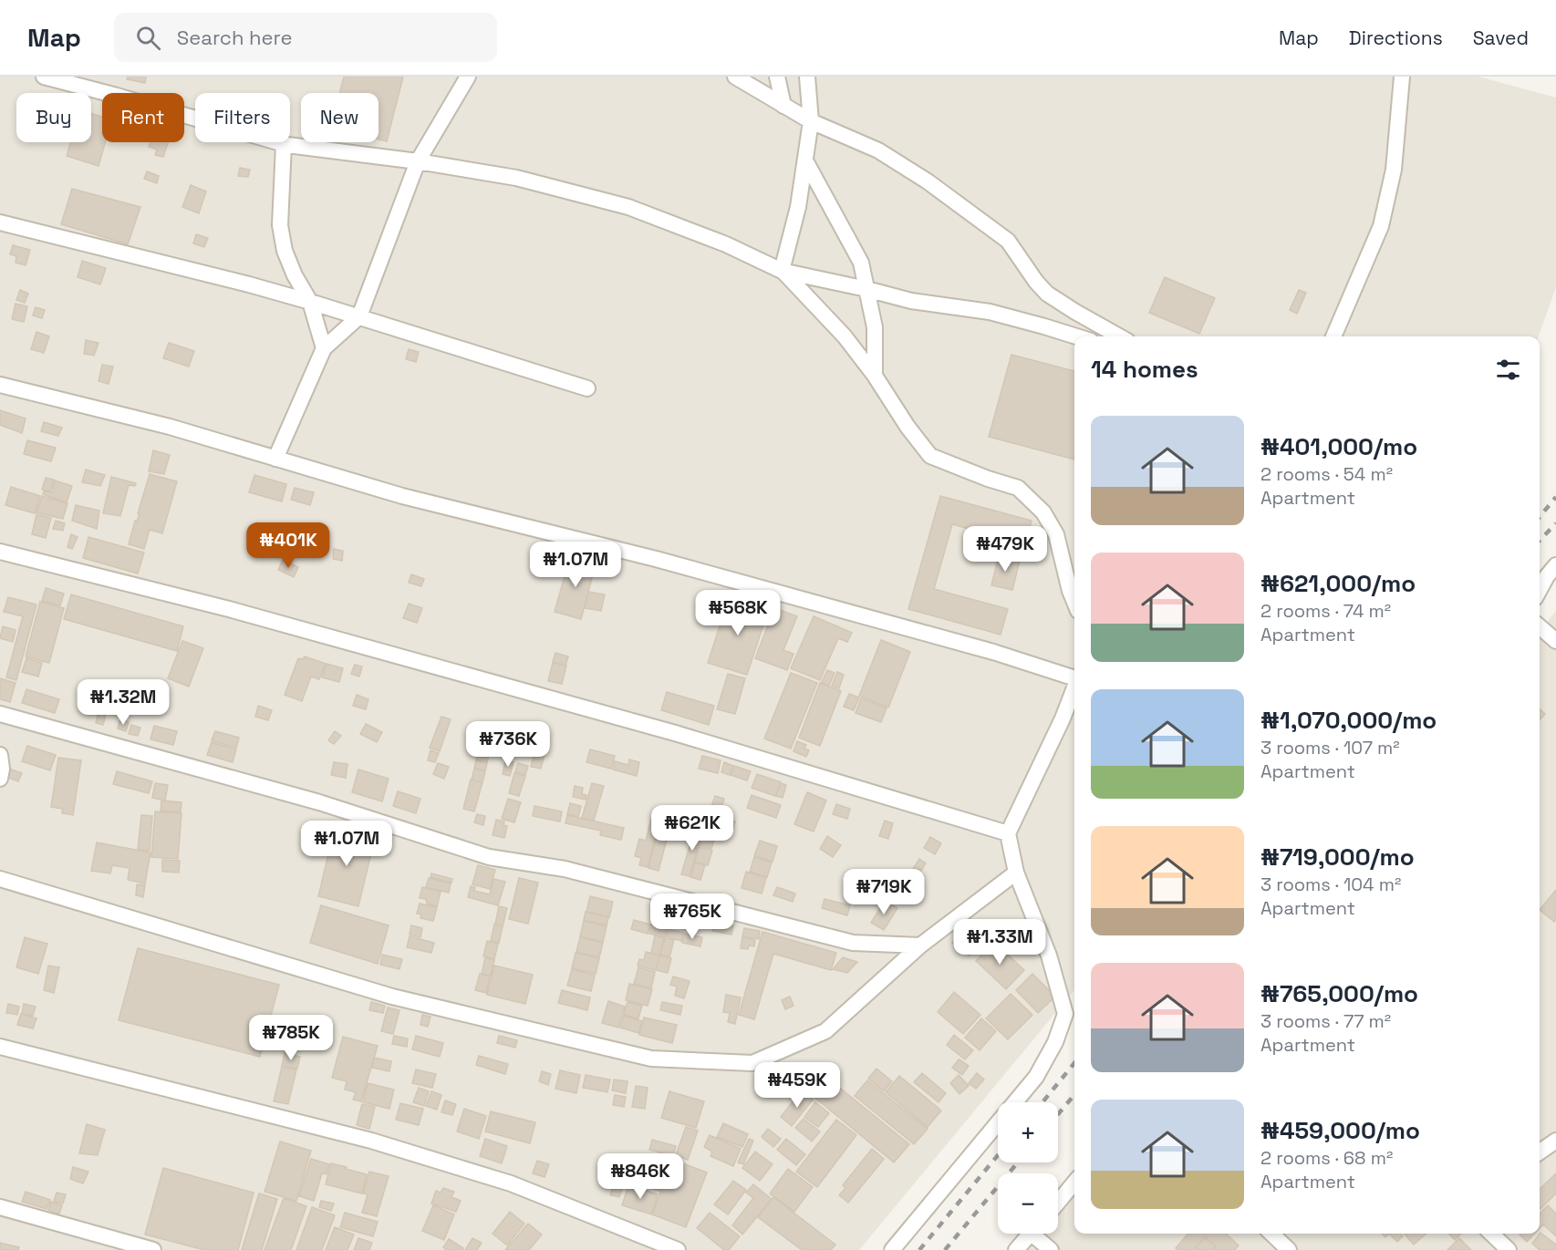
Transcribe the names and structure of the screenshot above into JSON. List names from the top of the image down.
{
  "page": {
    "header": "Map",
    "search": "Search here",
    "nav": ["Map", "Directions", "Saved"],
    "chip": [
      "Buy",
      "Rent",
      "Filters",
      "New"
    ],
    "heading": "14 homes",
    "list": [
      {
        "name": "₦401,000/mo",
        "note": "2 rooms · 54 m² · Apartment"
      },
      {
        "name": "₦621,000/mo",
        "note": "2 rooms · 74 m² · Apartment"
      },
      {
        "name": "₦1,070,000/mo",
        "note": "3 rooms · 107 m² · Apartment"
      },
      {
        "name": "₦719,000/mo",
        "note": "3 rooms · 104 m² · Apartment"
      },
      {
        "name": "₦765,000/mo",
        "note": "3 rooms · 77 m² · Apartment"
      },
      {
        "name": "₦459,000/mo",
        "note": "2 rooms · 68 m² · Apartment"
      }
    ],
    "price": [
      "₦401K",
      "₦479K",
      "₦1.07M",
      "₦568K",
      "₦1.32M",
      "₦736K",
      "₦621K",
      "₦1.07M",
      "₦719K",
      "₦765K",
      "₦1.33M",
      "₦785K",
      "₦459K",
      "₦846K"
    ],
    "map_buttons": ["+", "−"]
  }
}
